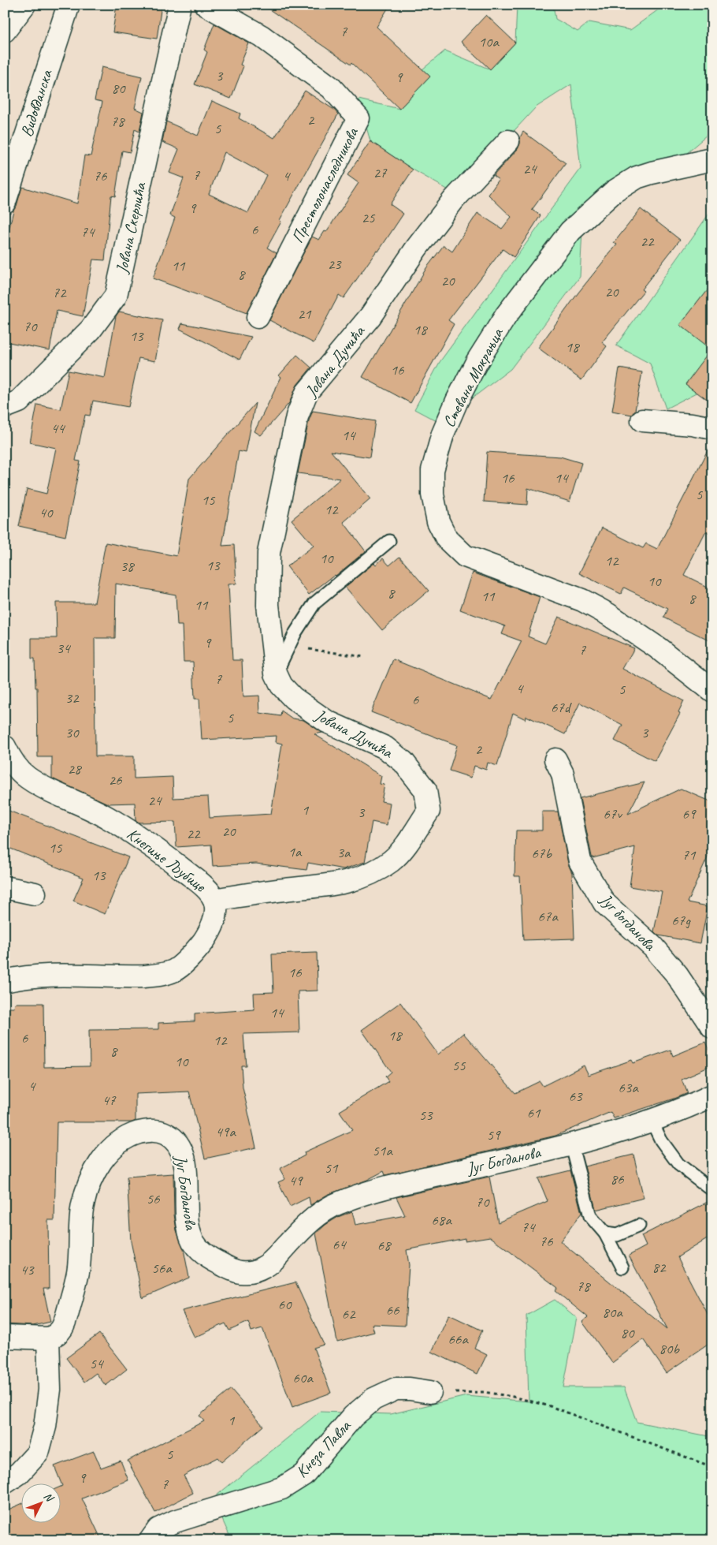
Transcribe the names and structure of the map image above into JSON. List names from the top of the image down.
{
  "streets": {
    "street": [
      "Видовданска",
      "Престолонаследникова",
      "Јована Скерлића",
      "Јована Дучића",
      "Стевана Мокрањца",
      "Кнегиње Љубице",
      "Југ богданова",
      "Југ Богданова",
      "Кнеза Павла"
    ]
  },
  "crossings": [
    ["Јована Дучића", "Кнегиње Љубице"]
  ],
  "house_numbers": [
    "7",
    "10a",
    "3",
    "9",
    "80",
    "2",
    "78",
    "5",
    "24",
    "27",
    "7",
    "76",
    "4",
    "9",
    "25",
    "6",
    "74",
    "22",
    "23",
    "11",
    "8",
    "20",
    "20",
    "72",
    "21",
    "70",
    "18",
    "13",
    "18",
    "16",
    "44",
    "14",
    "16",
    "14",
    "5",
    "15",
    "12",
    "40",
    "10",
    "12",
    "13",
    "38",
    "10",
    "8",
    "11",
    "8",
    "11",
    "9",
    "34",
    "7",
    "7",
    "4",
    "5",
    "32",
    "6",
    "67d",
    "5",
    "30",
    "3",
    "2",
    "28",
    "26",
    "24",
    "1",
    "3",
    "67v",
    "69",
    "20",
    "22",
    "15",
    "1a",
    "3a",
    "67b",
    "71",
    "13",
    "67a",
    "67g",
    "16",
    "14",
    "18",
    "6",
    "12",
    "8",
    "10",
    "55",
    "4",
    "63a",
    "63",
    "47",
    "61",
    "53",
    "49a",
    "59",
    "51a",
    "51",
    "86",
    "49",
    "56",
    "70",
    "68a",
    "74",
    "76",
    "64",
    "68",
    "82",
    "56a",
    "43",
    "78",
    "60",
    "66",
    "80a",
    "62",
    "80",
    "66a",
    "80b",
    "54",
    "60a",
    "1",
    "5",
    "9",
    "7"
  ],
  "north": "top right"
}
